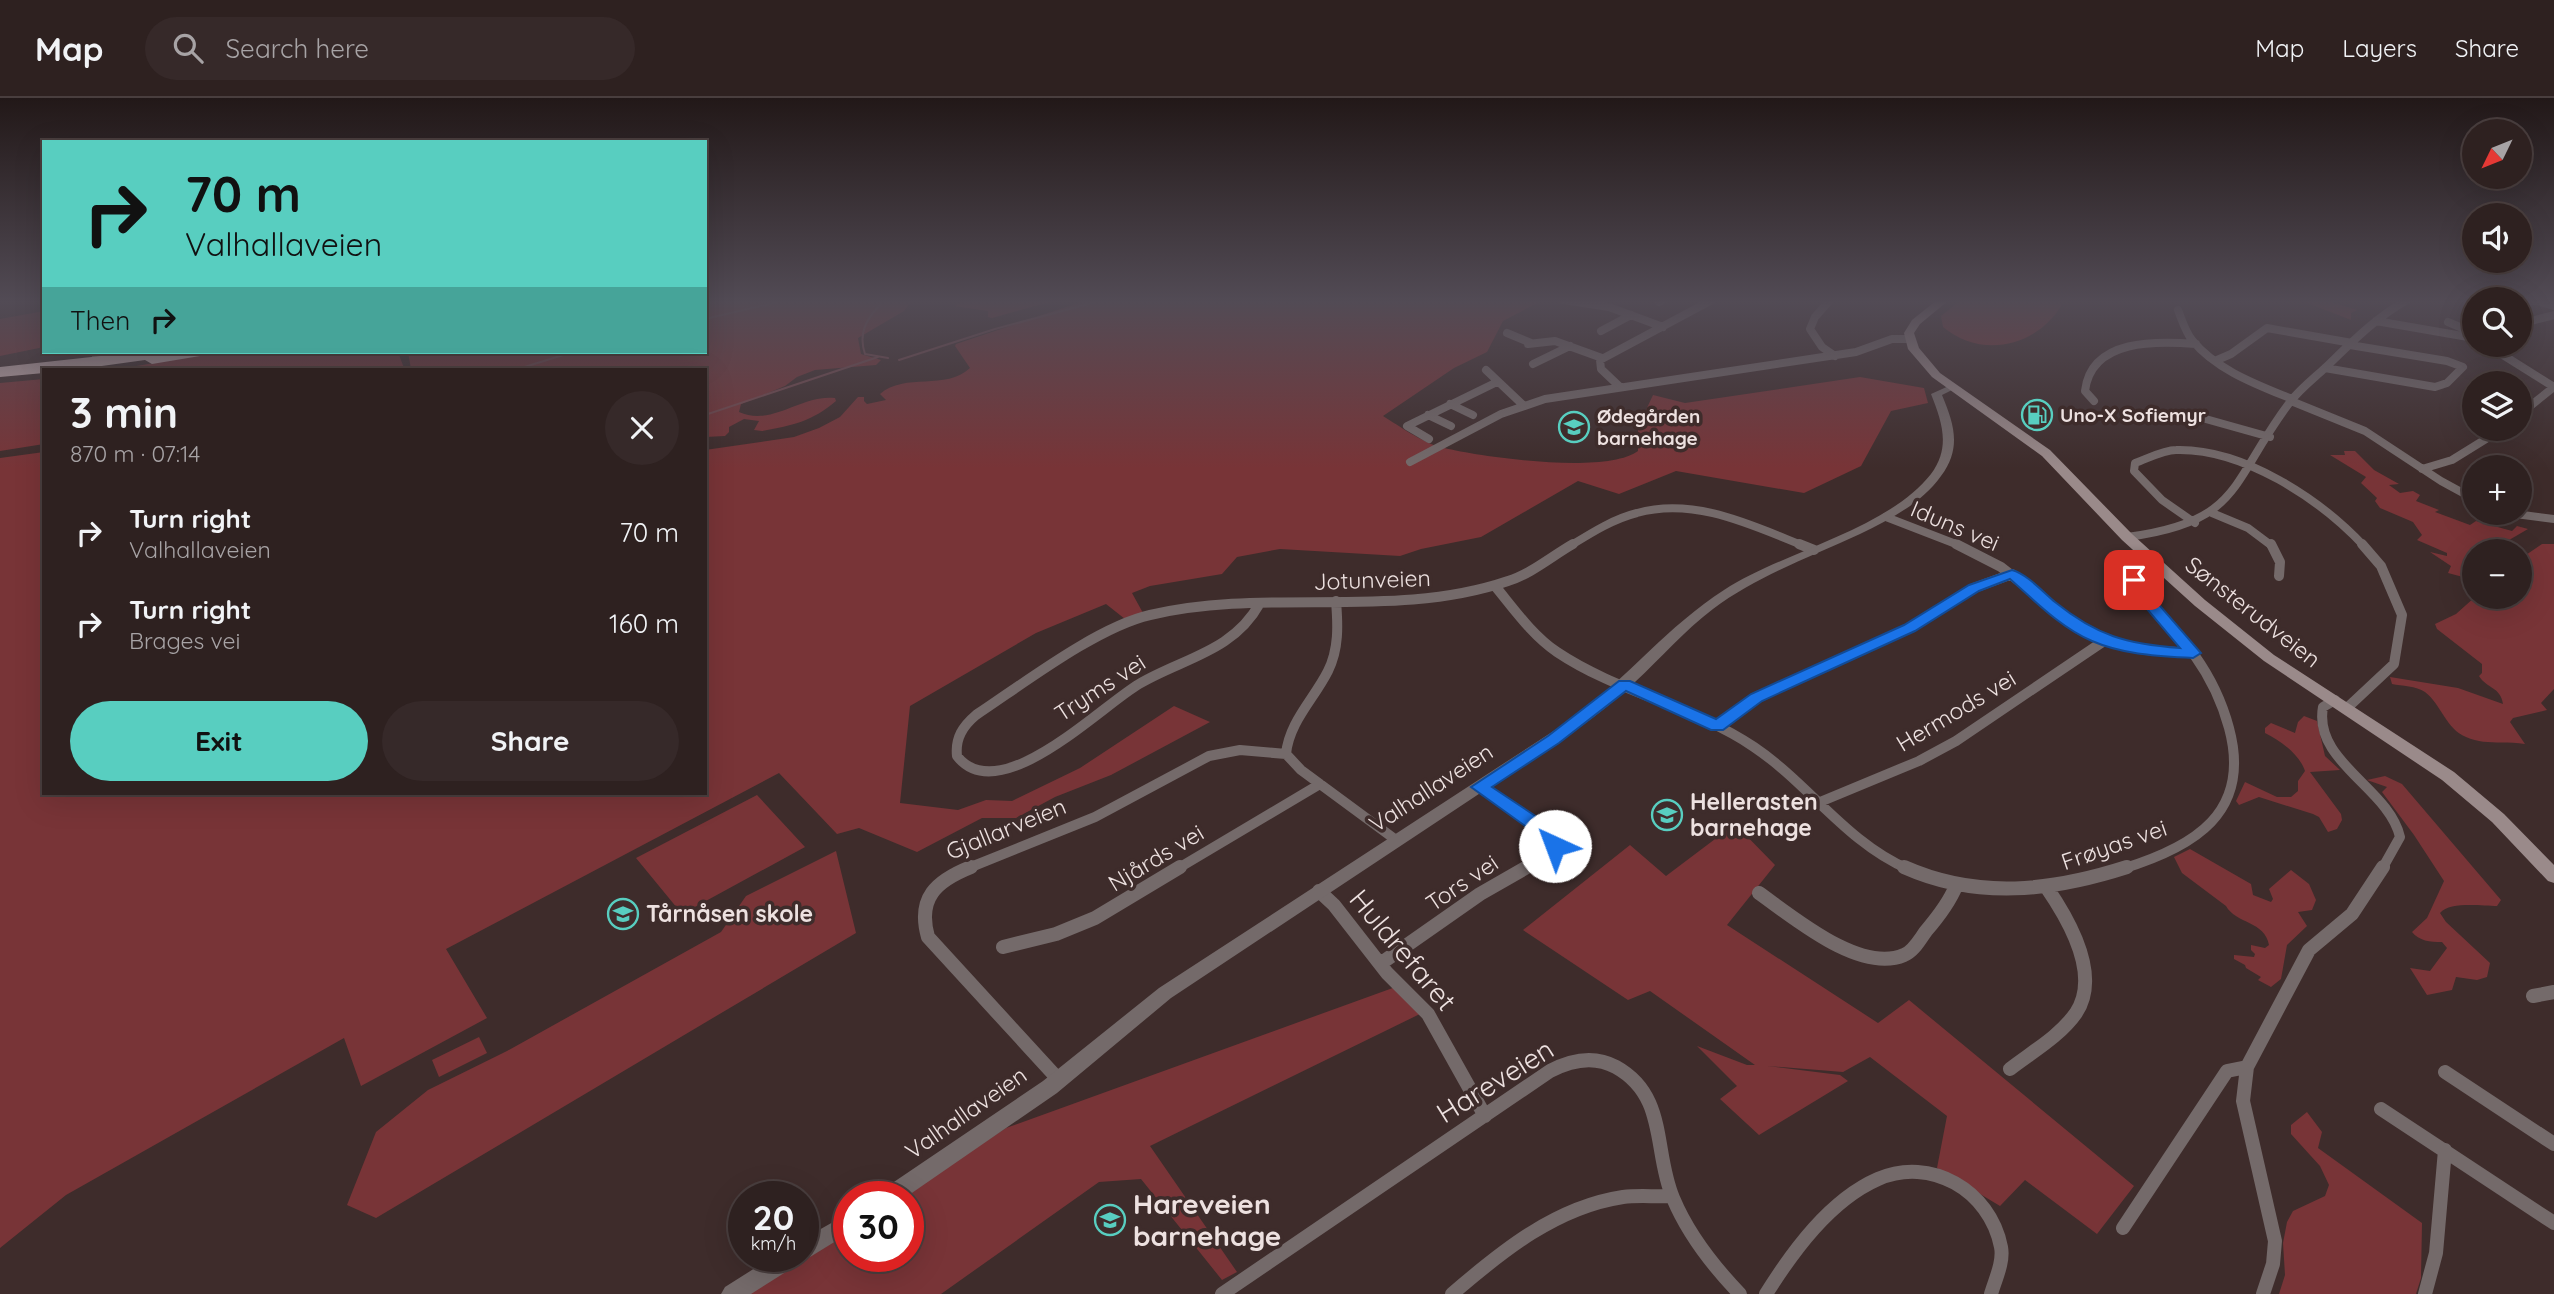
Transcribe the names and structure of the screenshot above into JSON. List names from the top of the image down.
{
  "streets": {
    "main road": ["Sønsterudveien"],
    "street": [
      "Iduns vei",
      "Jotunveien",
      "Tryms vei",
      "Hermods vei",
      "Valhallaveien",
      "Gjallarveien",
      "Frøyas vei",
      "Njårds vei",
      "Tors vei",
      "Huldrefaret",
      "Hareveien"
    ]
  },
  "crossings": [
    ["Iduns vei", "Hermods vei"],
    ["Iduns vei", "Valhallaveien"],
    ["Iduns vei", "Frøyas vei"],
    ["Jotunveien", "Tryms vei"],
    ["Jotunveien", "Valhallaveien"],
    ["Jotunveien", "Frøyas vei"],
    ["Sønsterudveien", "Valhallaveien"],
    ["Sønsterudveien", "Frøyas vei"],
    ["Hermods vei", "Frøyas vei"],
    ["Valhallaveien", "Gjallarveien"],
    ["Valhallaveien", "Frøyas vei"],
    ["Valhallaveien", "Tors vei"],
    ["Valhallaveien", "Huldrefaret"],
    ["Tors vei", "Huldrefaret"],
    ["Huldrefaret", "Hareveien"]
  ],
  "places": {
    "fuel station": ["Uno-X Sofiemyr"],
    "school or university": [
      "Ødegården barnehage",
      "Hellerasten barnehage",
      "Tårnåsen skole",
      "Hareveien barnehage"
    ]
  },
  "north": "bottom left",
  "page": {
    "header": "Map",
    "search": "Search here",
    "nav": ["Map", "Layers", "Share"],
    "map_buttons": ["+", "−"],
    "turn": ["70 m", "Valhallaveien"],
    "then": "Then",
    "heading": ["3 min", "870 m · 07:14"],
    "list": [
      {
        "name": "Turn right",
        "note": "Valhallaveien",
        "value": "70 m"
      },
      {
        "name": "Turn right",
        "note": "Brages vei",
        "value": "160 m"
      }
    ],
    "buttons": ["Exit", "Share"],
    "speed": "20 km/h",
    "limit": "30"
  }
}
